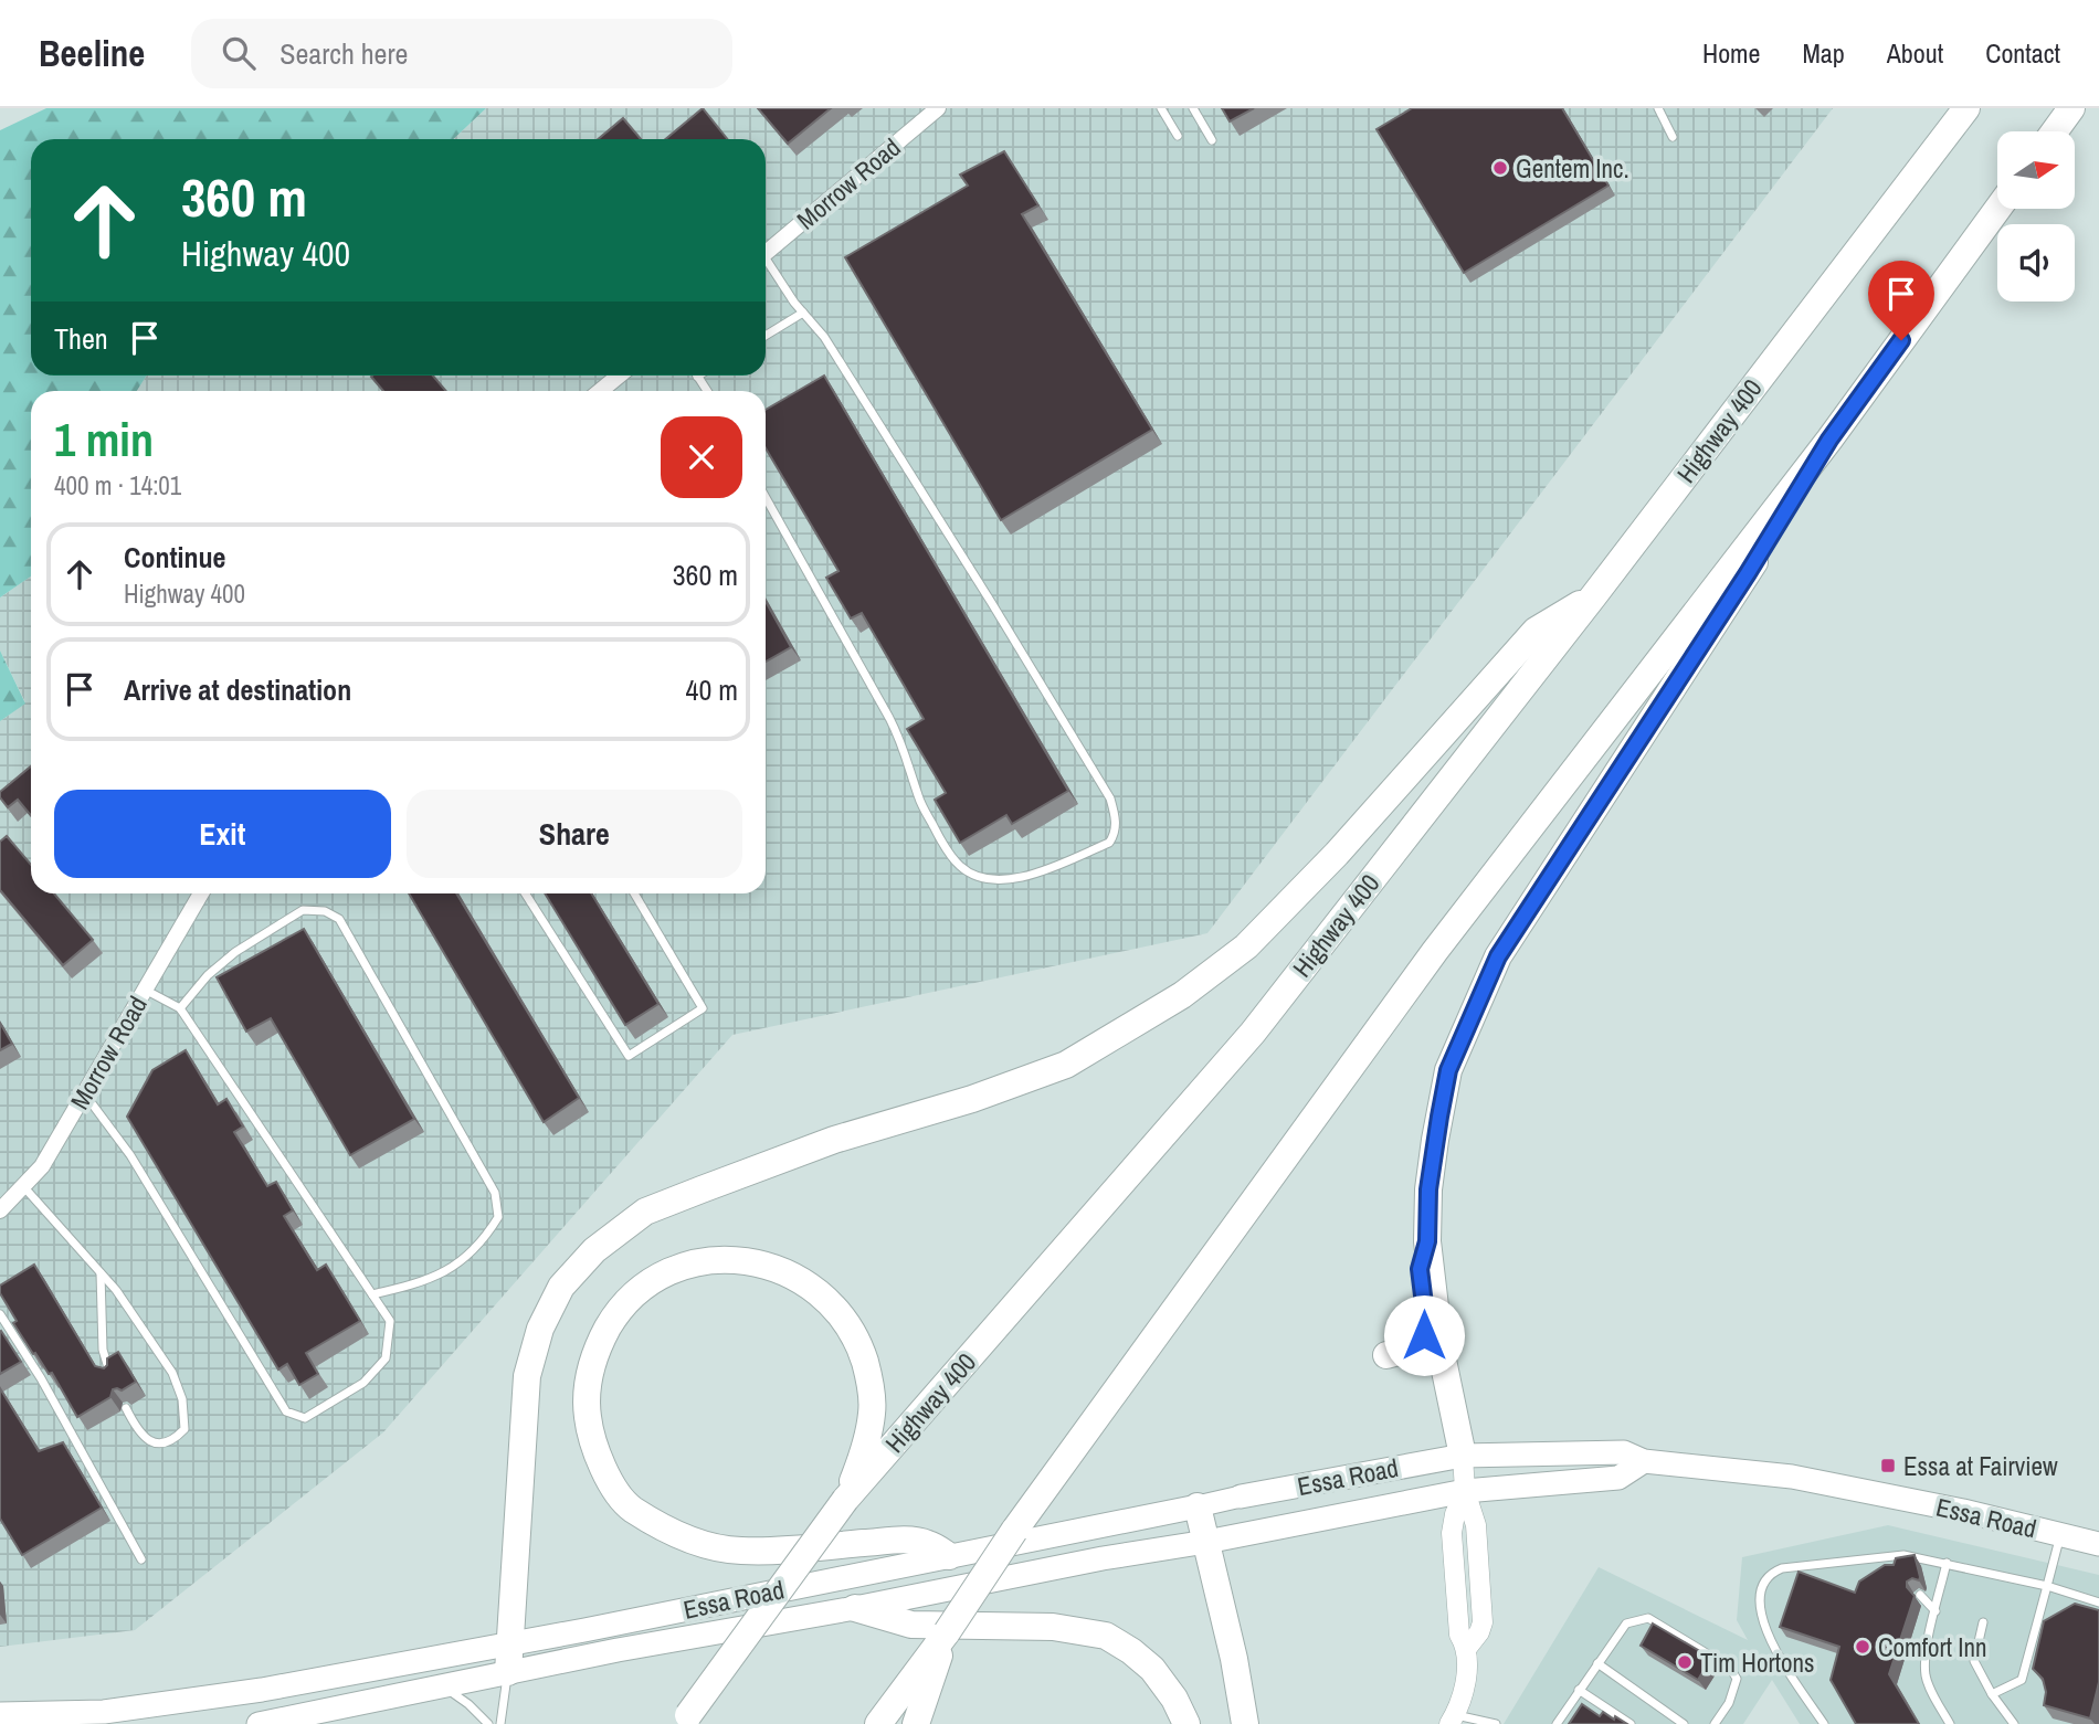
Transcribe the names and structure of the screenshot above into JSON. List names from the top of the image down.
{
  "streets": {
    "highway": ["Highway 400"],
    "main road": ["Essa Road"],
    "street": ["Morrow Road"]
  },
  "places": {
    "other": ["Gentem Inc.", "Comfort Inn", "Tim Hortons"],
    "transit": ["Essa at Fairview"]
  },
  "north": "right",
  "page": {
    "header": "Beeline",
    "search": "Search here",
    "nav": [
      "Home",
      "Map",
      "About",
      "Contact"
    ],
    "turn": ["360 m", "Highway 400"],
    "then": "Then",
    "heading": ["1 min", "400 m · 14:01"],
    "list": [
      {
        "name": "Continue",
        "note": "Highway 400",
        "value": "360 m"
      },
      {
        "name": "Arrive at destination",
        "value": "40 m"
      }
    ],
    "buttons": ["Exit", "Share"]
  }
}
